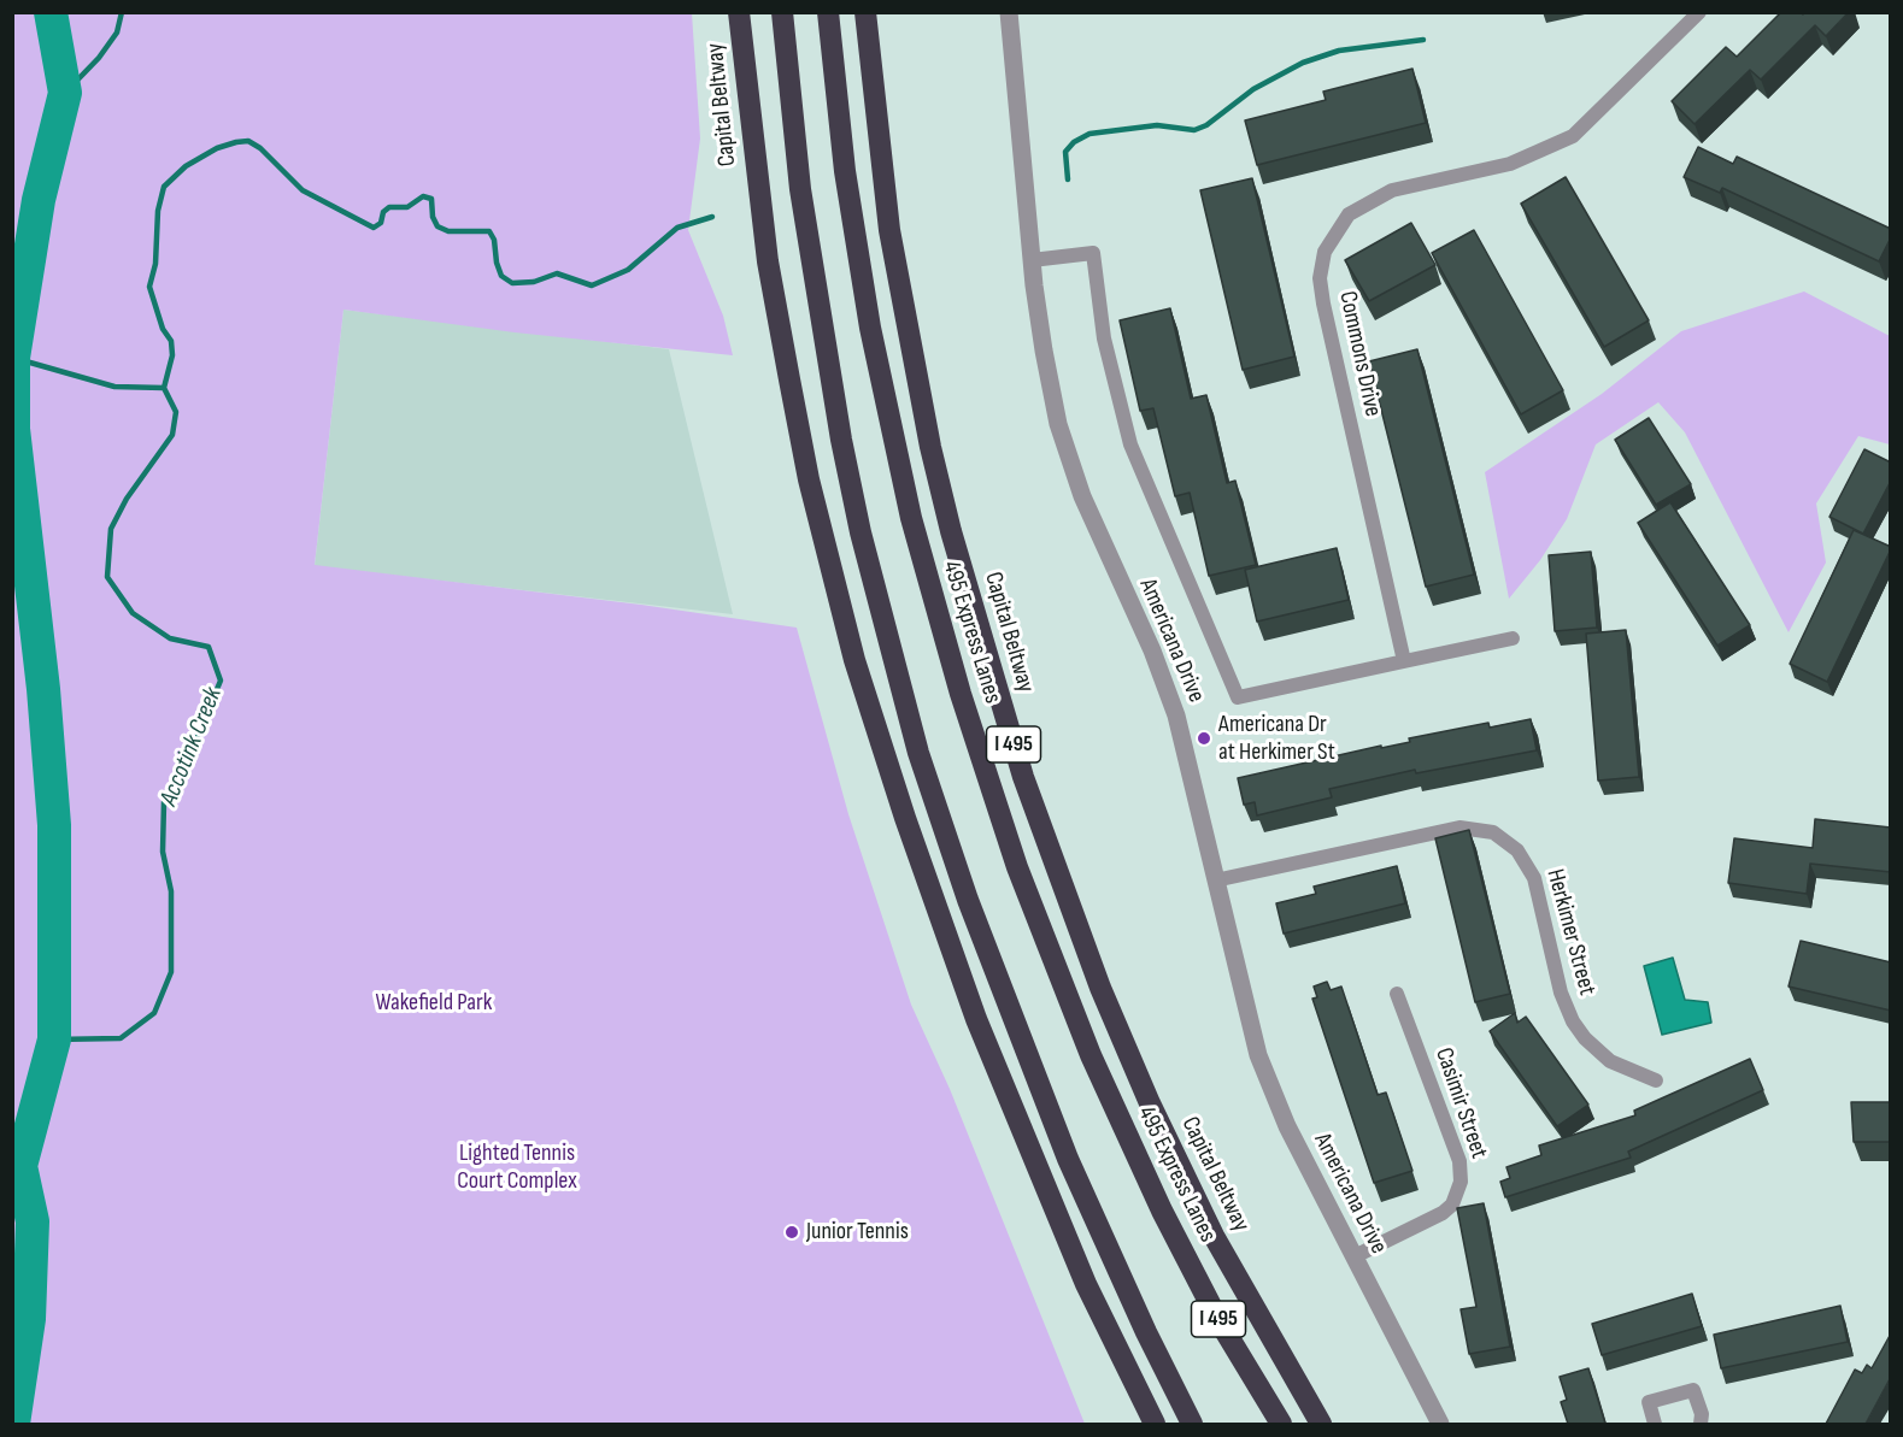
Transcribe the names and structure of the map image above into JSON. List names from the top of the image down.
{
  "streets": {
    "highway": ["Capital Beltway", "495 Express Lanes", "I 495"],
    "street": [
      "Commons Drive",
      "Americana Drive",
      "Herkimer Street",
      "Casimir Street"
    ]
  },
  "crossings": [
    ["Americana Drive", "Herkimer Street"],
    ["Americana Drive", "Casimir Street"]
  ],
  "water": ["Accotink Creek"],
  "parks": ["Wakefield Park", "Lighted Tennis Court Complex"],
  "places": ["Americana Dr at Herkimer St", "Junior Tennis"]
}
